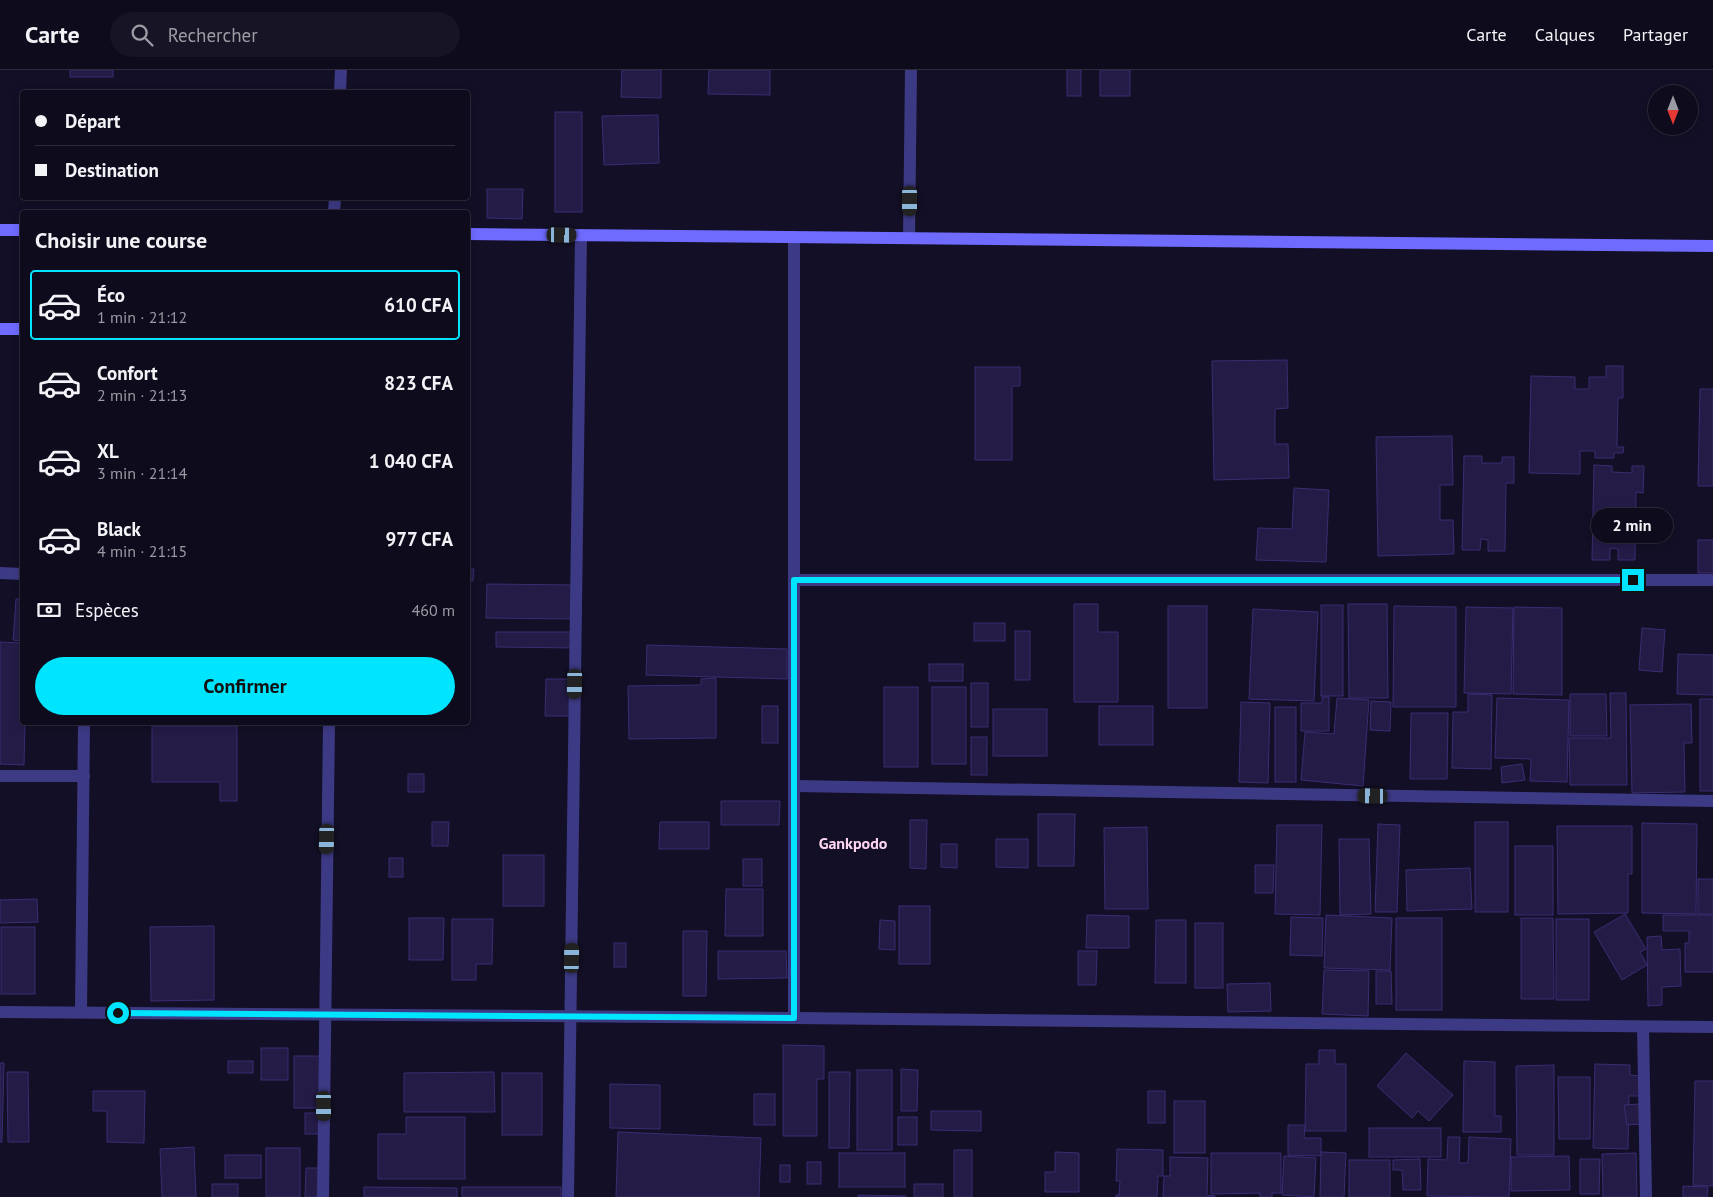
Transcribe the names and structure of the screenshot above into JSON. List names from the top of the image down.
{
  "districts": ["Gankpodo"],
  "north": "bottom",
  "page": {
    "header": "Carte",
    "search": "Rechercher",
    "nav": ["Carte", "Calques", "Partager"],
    "banner": ["Départ", "Destination"],
    "heading": "Choisir une course",
    "list": [
      {
        "name": "Éco",
        "note": "1 min · 21:12",
        "value": "610 CFA"
      },
      {
        "name": "Confort",
        "note": "2 min · 21:13",
        "value": "823 CFA"
      },
      {
        "name": "XL",
        "note": "3 min · 21:14",
        "value": "1 040 CFA"
      },
      {
        "name": "Black",
        "note": "4 min · 21:15",
        "value": "977 CFA"
      }
    ],
    "bubble": "2 min",
    "pay": ["Espèces", "460 m"],
    "buttons": "Confirmer"
  }
}
